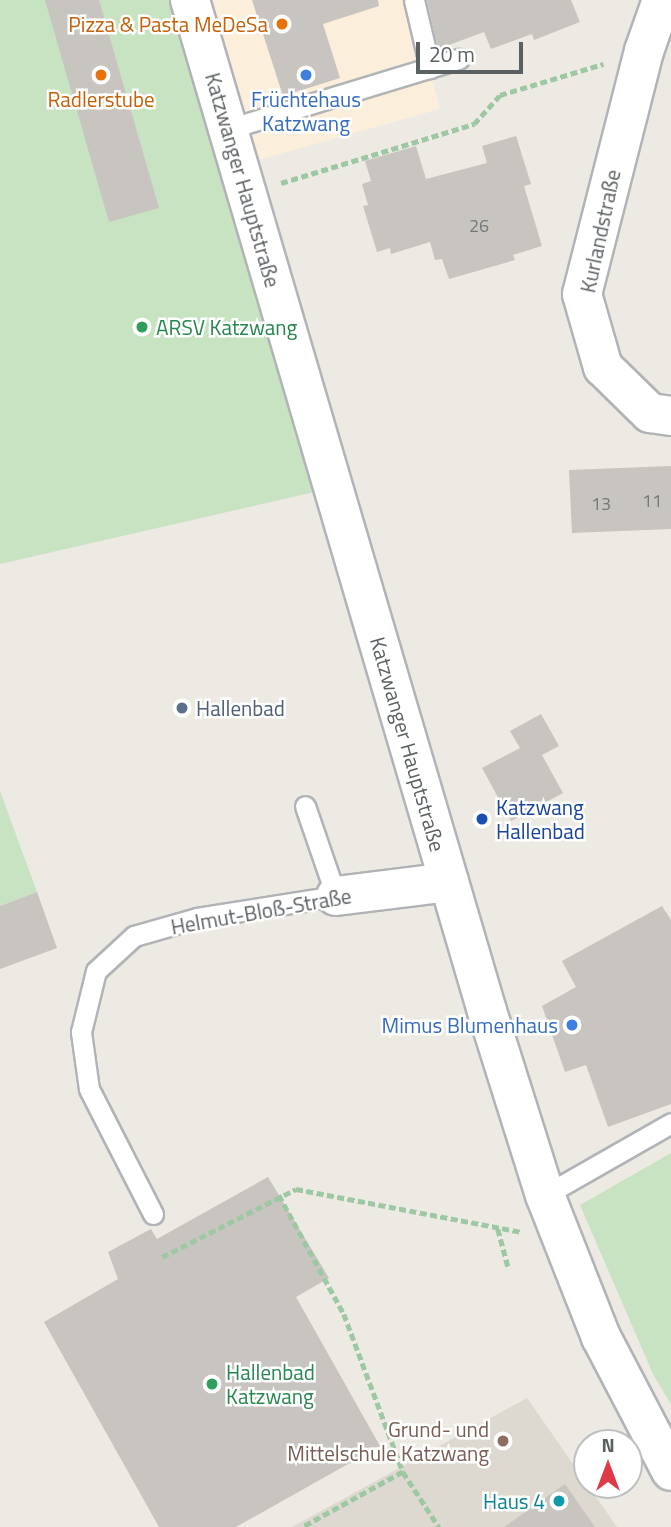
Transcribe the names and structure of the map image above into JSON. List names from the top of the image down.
{
  "streets": {
    "main road": ["Katzwanger Hauptstraße", "Kurlandstraße", "Helmut-Bloß-Straße"]
  },
  "crossings": [
    ["Katzwanger Hauptstraße", "Helmut-Bloß-Straße"]
  ],
  "places": [
    "Pizza & Pasta MeDeSa",
    "Radlerstube",
    "Früchtehaus Katzwang",
    "ARSV Katzwang",
    "Hallenbad",
    "Katzwang Hallenbad",
    "Mimus Blumenhaus",
    "Hallenbad Katzwang",
    "Grund- und Mittelschule Katzwang",
    "Haus 4"
  ],
  "house_numbers": ["26", "11", "13"],
  "scale_bar": "20 m",
  "north": "top"
}
